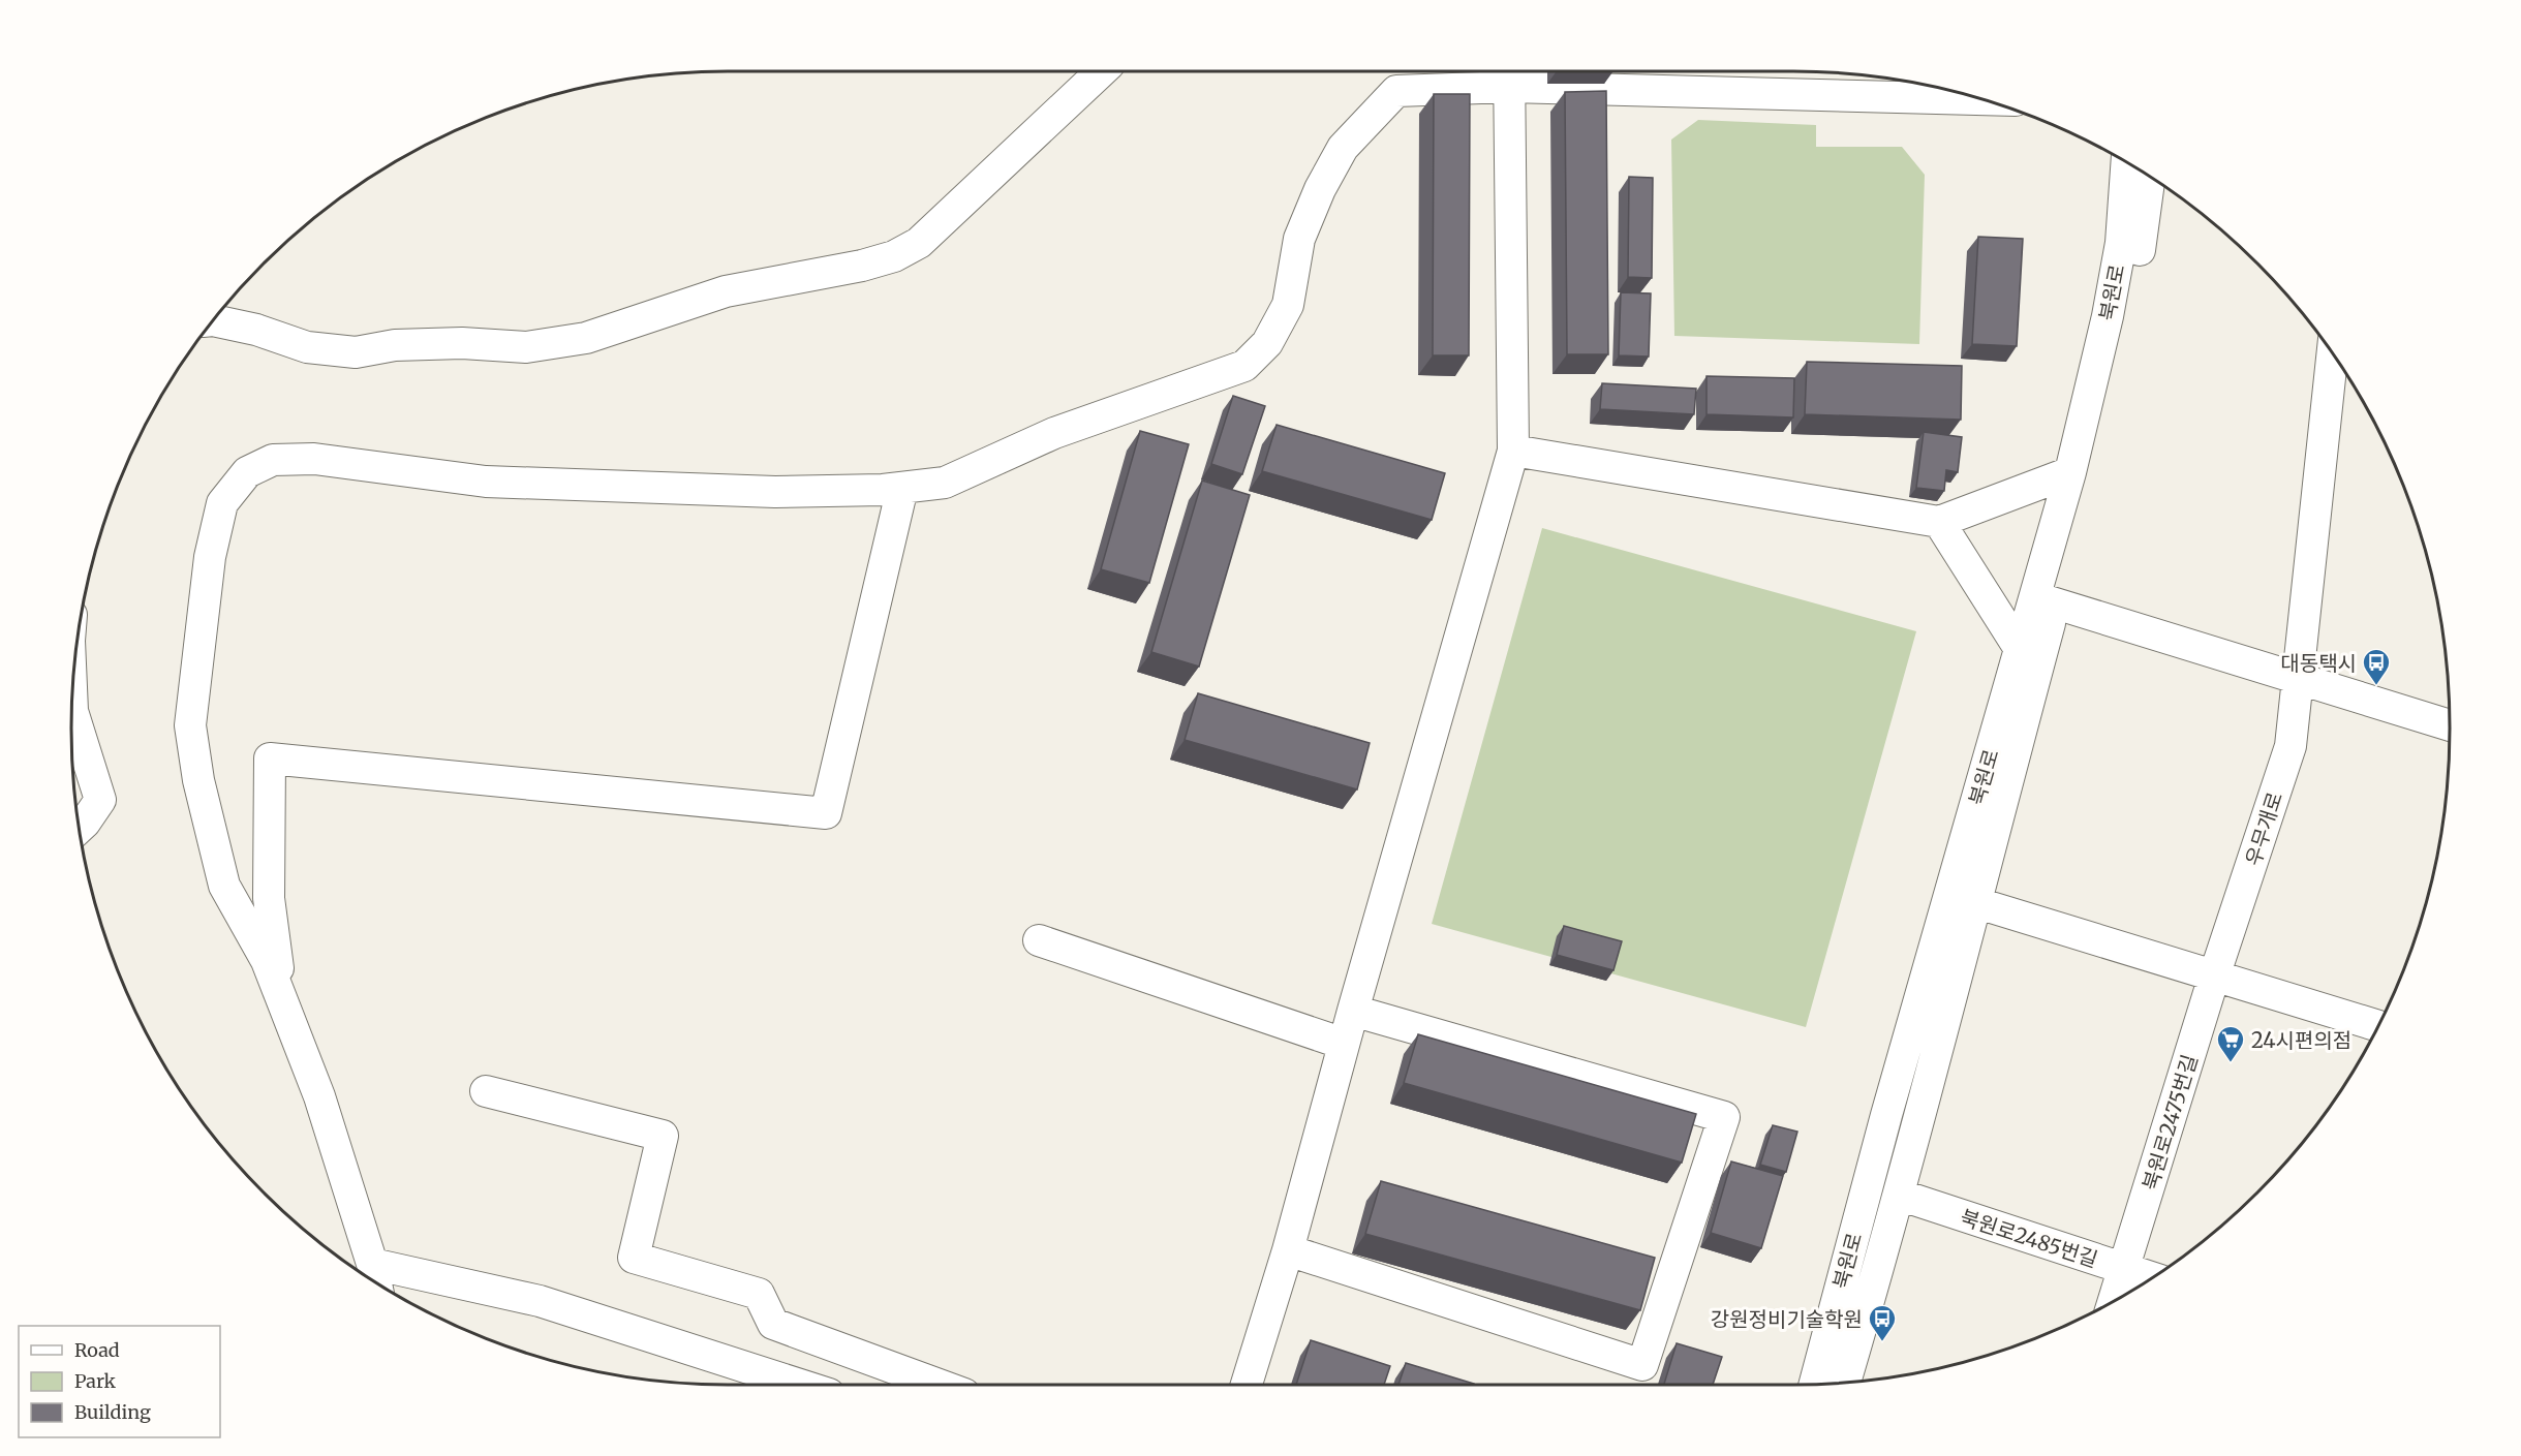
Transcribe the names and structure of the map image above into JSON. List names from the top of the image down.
{
  "streets": {
    "street": [
      "북원로",
      "우무개로",
      "북원로2475번길",
      "북원로2485번길"
    ]
  },
  "crossings": [
    ["북원로", "북원로2485번길"],
    ["우무개로", "북원로2475번길"],
    ["북원로2475번길", "북원로2485번길"]
  ],
  "places": {
    "bus stop": ["대동택시", "강원정비기술학원"],
    "supermarket": ["24시편의점"]
  },
  "legend": ["Road", "Park", "Building"]
}
